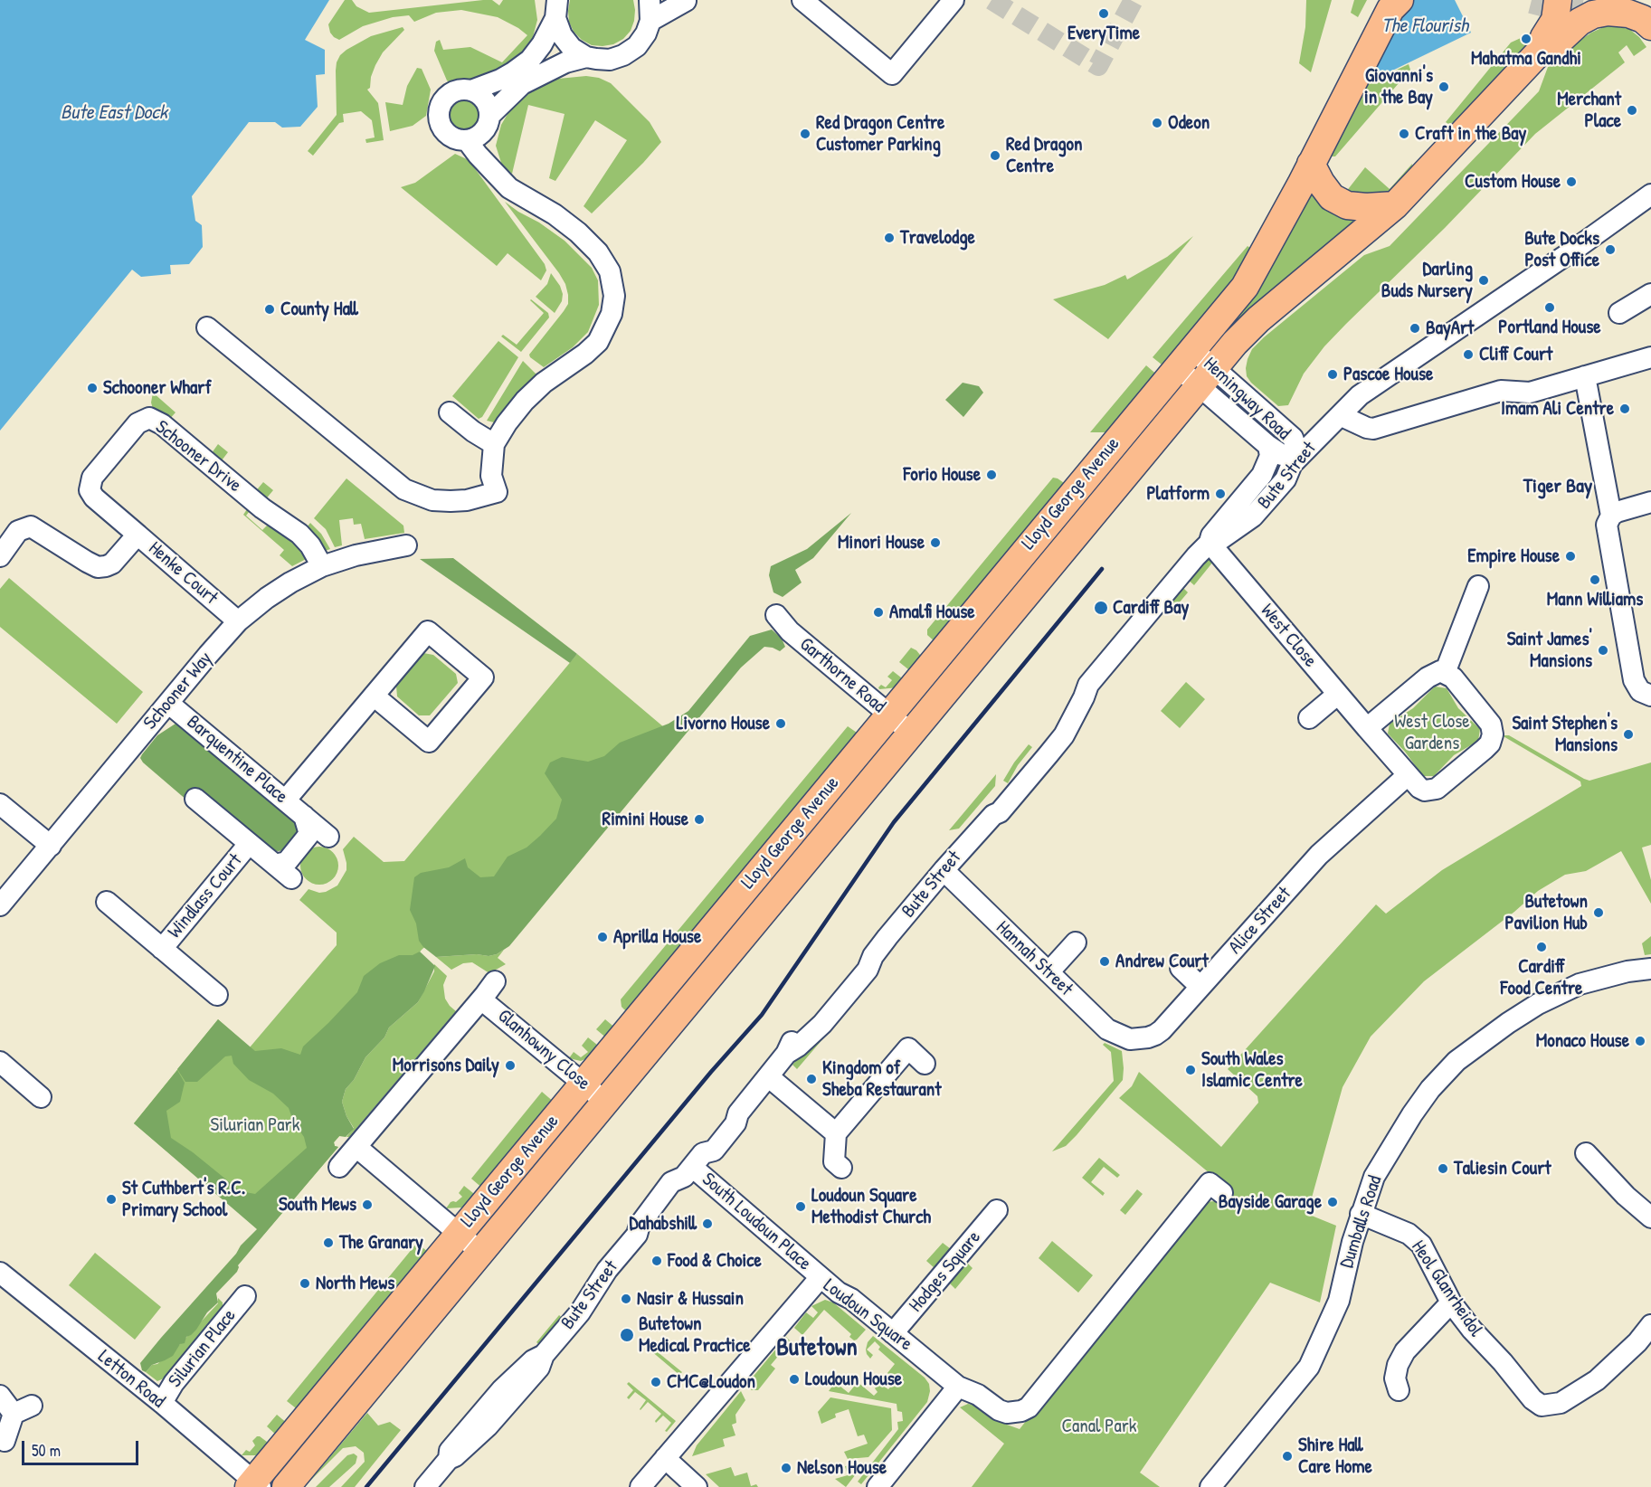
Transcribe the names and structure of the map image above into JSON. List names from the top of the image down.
{
  "streets": {
    "main road": ["Lloyd George Avenue"],
    "street": [
      "Hemingway Road",
      "Schooner Drive",
      "Bute Street",
      "Henke Court",
      "West Close",
      "Garthorne Road",
      "Schooner Way",
      "Barquentine Place",
      "Windlass Court",
      "Alice Street",
      "Hannah Street",
      "Glanhowny Close",
      "South Loudoun Place",
      "Dumballs Road",
      "Hodges Square",
      "Heol Glanrheidol",
      "Loudoun Square",
      "Silurian Place",
      "Letton Road"
    ]
  },
  "crossings": [
    ["Hemingway Road", "Bute Street"],
    ["Hemingway Road", "Lloyd George Avenue"],
    ["Schooner Drive", "Henke Court"],
    ["Schooner Drive", "Schooner Way"],
    ["Bute Street", "West Close"],
    ["Bute Street", "Hannah Street"],
    ["Bute Street", "South Loudoun Place"],
    ["Lloyd George Avenue", "Garthorne Road"],
    ["Lloyd George Avenue", "Glanhowny Close"],
    ["Lloyd George Avenue", "Letton Road"],
    ["Henke Court", "Schooner Way"],
    ["West Close", "Alice Street"],
    ["Schooner Way", "Barquentine Place"],
    ["Alice Street", "Hannah Street"],
    ["South Loudoun Place", "Loudoun Square"],
    ["Dumballs Road", "Heol Glanrheidol"],
    ["Hodges Square", "Loudoun Square"],
    ["Silurian Place", "Letton Road"]
  ],
  "districts": ["Tiger Bay", "Butetown"],
  "water": ["The Flourish", "Bute East Dock"],
  "parks": ["West Close Gardens", "Silurian Park", "Canal Park"],
  "places": [
    "EveryTime",
    "Mahatma Gandhi",
    "Giovanni's in the Bay",
    "Merchant Place",
    "Odeon",
    "Red Dragon Centre Customer Parking",
    "Craft in the Bay",
    "Red Dragon Centre",
    "Custom House",
    "Travelodge",
    "Bute Docks Post Office",
    "Darling Buds Nursery",
    "Portland House",
    "County Hall",
    "BayArt",
    "Cliff Court",
    "Pascoe House",
    "Schooner Wharf",
    "Imam Ali Centre",
    "Forio House",
    "Platform",
    "Minori House",
    "Empire House",
    "Mann Williams",
    "Cardiff Bay",
    "Amalfi House",
    "Saint James' Mansions",
    "Livorno House",
    "Saint Stephen's Mansions",
    "Rimini House",
    "Butetown Pavilion Hub",
    "Aprilla House",
    "Cardiff Food Centre",
    "Andrew Court",
    "Monaco House",
    "Morrisons Daily",
    "South Wales Islamic Centre",
    "Kingdom of Sheba Restaurant",
    "Taliesin Court",
    "St Cuthbert's R.C. Primary School",
    "Bayside Garage",
    "South Mews",
    "Loudoun Square Methodist Church",
    "Dahabshill",
    "The Granary",
    "Food & Choice",
    "North Mews",
    "Nasir & Hussain",
    "Butetown Medical Practice",
    "Loudoun House",
    "CMC@Loudon",
    "Shire Hall Care Home",
    "Nelson House"
  ],
  "scale_bar": "50 m"
}
